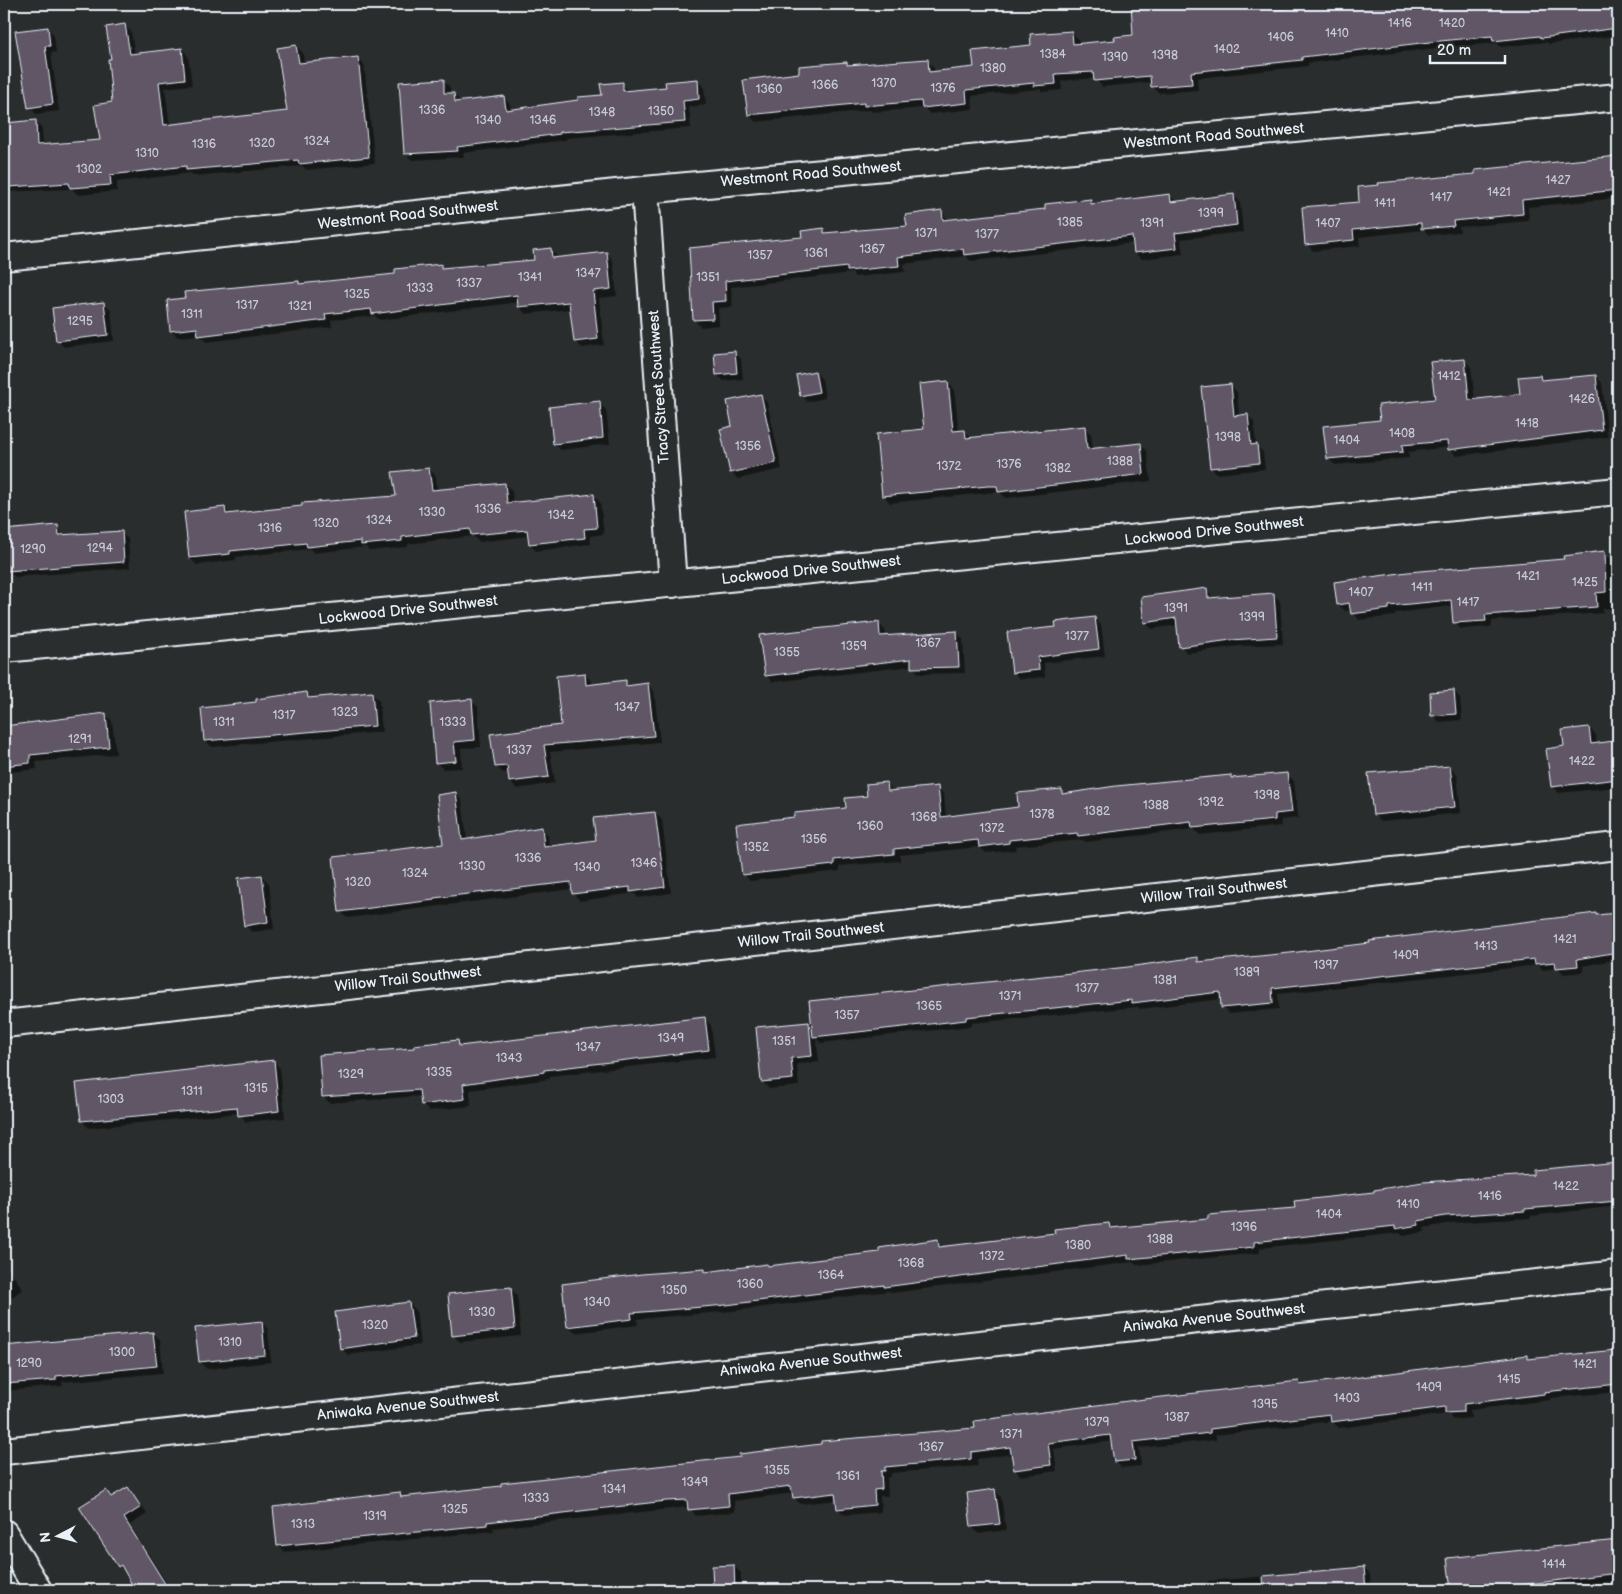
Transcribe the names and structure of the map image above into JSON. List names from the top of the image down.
{
  "streets": {
    "street": [
      "Westmont Road Southwest",
      "Tracy Street Southwest",
      "Lockwood Drive Southwest",
      "Willow Trail Southwest",
      "Aniwaka Avenue Southwest"
    ]
  },
  "crossings": [
    ["Westmont Road Southwest", "Tracy Street Southwest"],
    ["Tracy Street Southwest", "Lockwood Drive Southwest"]
  ],
  "house_numbers": [
    "1416",
    "1420",
    "1410",
    "1406",
    "1402",
    "1384",
    "1398",
    "1390",
    "1380",
    "1370",
    "1366",
    "1376",
    "1360",
    "1336",
    "1350",
    "1348",
    "1340",
    "1346",
    "1324",
    "1320",
    "1316",
    "1310",
    "1302",
    "1427",
    "1421",
    "1417",
    "1411",
    "1399",
    "1385",
    "1391",
    "1407",
    "1371",
    "1377",
    "1367",
    "1361",
    "1357",
    "1347",
    "1341",
    "1351",
    "1337",
    "1333",
    "1325",
    "1317",
    "1321",
    "1311",
    "1295",
    "1412",
    "1426",
    "1418",
    "1408",
    "1398",
    "1404",
    "1356",
    "1388",
    "1376",
    "1372",
    "1382",
    "1336",
    "1330",
    "1342",
    "1324",
    "1320",
    "1316",
    "1294",
    "1290",
    "1421",
    "1425",
    "1411",
    "1407",
    "1417",
    "1391",
    "1399",
    "1377",
    "1367",
    "1359",
    "1355",
    "1347",
    "1323",
    "1317",
    "1311",
    "1333",
    "1291",
    "1337",
    "1422",
    "1398",
    "1392",
    "1388",
    "1382",
    "1378",
    "1368",
    "1360",
    "1372",
    "1356",
    "1352",
    "1336",
    "1346",
    "1330",
    "1340",
    "1324",
    "1320",
    "1421",
    "1413",
    "1409",
    "1397",
    "1389",
    "1381",
    "1377",
    "1371",
    "1365",
    "1357",
    "1349",
    "1351",
    "1347",
    "1343",
    "1335",
    "1329",
    "1315",
    "1311",
    "1303",
    "1422",
    "1416",
    "1410",
    "1404",
    "1396",
    "1388",
    "1380",
    "1372",
    "1368",
    "1364",
    "1360",
    "1350",
    "1340",
    "1330",
    "1320",
    "1310",
    "1300",
    "1290",
    "1421",
    "1415",
    "1409",
    "1403",
    "1395",
    "1387",
    "1379",
    "1371",
    "1367",
    "1355",
    "1361",
    "1349",
    "1341",
    "1333",
    "1325",
    "1319",
    "1313",
    "1414"
  ],
  "scale_bar": "20 m",
  "north": "left"
}
